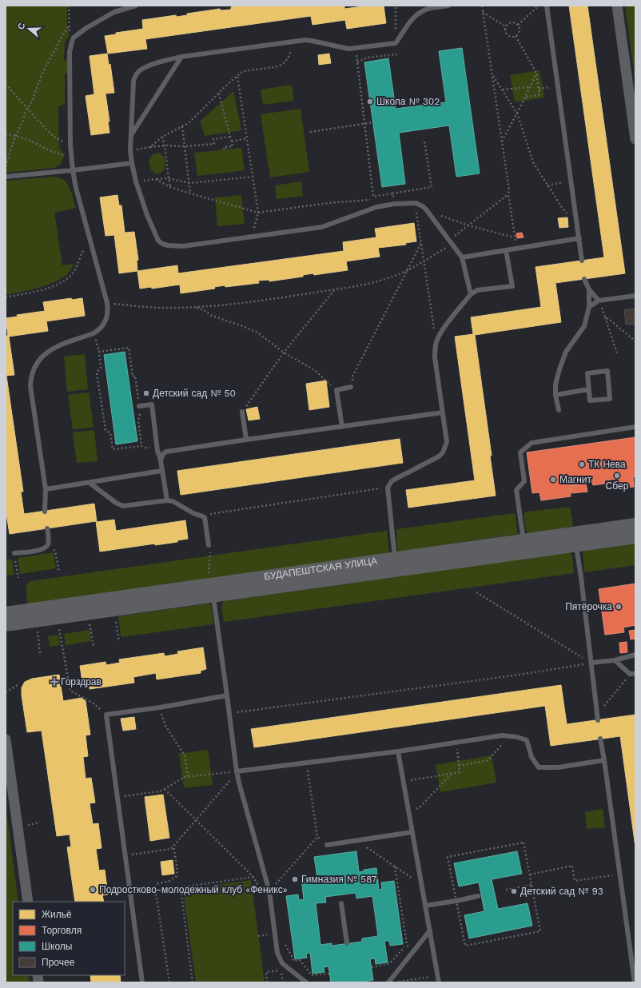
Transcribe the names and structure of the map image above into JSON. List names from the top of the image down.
{
  "streets": {
    "street": ["БУДАПЕШТСКАЯ УЛИЦА"]
  },
  "places": {
    "other": [
      "Школа № 302",
      "Детский сад № 50",
      "ТК Нева",
      "Сбер",
      "Магнит",
      "Пятёрочка",
      "Гимназия № 587",
      "Подростково-молодежный клуб «Феникс»",
      "Детский сад № 93"
    ],
    "health": ["Горздрав"]
  },
  "legend": [
    "Жильё",
    "Торговля",
    "Школы",
    "Прочее"
  ],
  "north": "left"
}
